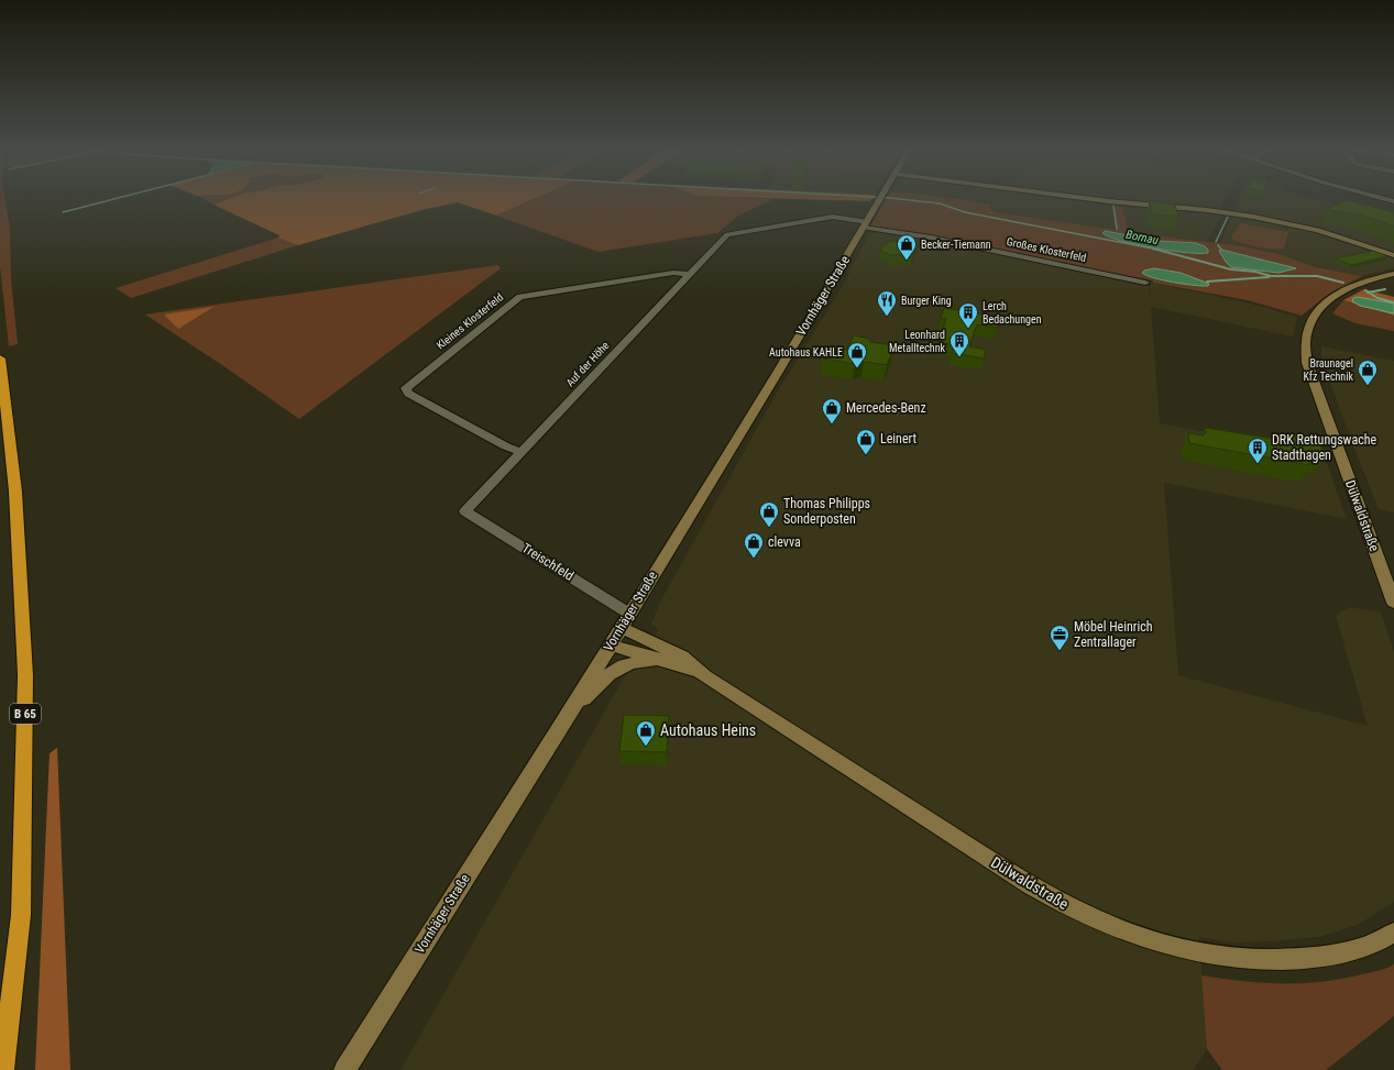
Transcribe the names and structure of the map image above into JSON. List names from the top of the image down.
{
  "streets": {
    "highway": ["B 65"],
    "main road": ["Vornhäger Straße", "Dülwaldstraße"],
    "street": [
      "Großes Klosterfeld",
      "Kleines Klosterfeld",
      "Auf der Höhe",
      "Treischfeld"
    ]
  },
  "crossings": [
    ["Großes Klosterfeld", "Vornhäger Straße"],
    ["Großes Klosterfeld", "Auf der Höhe"],
    ["Vornhäger Straße", "Dülwaldstraße"],
    ["Vornhäger Straße", "Treischfeld"],
    ["Kleines Klosterfeld", "Auf der Höhe"],
    ["Auf der Höhe", "Treischfeld"]
  ],
  "water": ["Bornau"],
  "places": {
    "shop": [
      "Becker-Tiemann",
      "Autohaus KAHLE",
      "Braunagel Kfz Technik",
      "Mercedes-Benz",
      "Leinert",
      "Thomas Philipps Sonderposten",
      "clevva",
      "Autohaus Heins"
    ],
    "restaurant": ["Burger King"],
    "building": ["Lerch Bedachungen", "Leonhard Metalltechnk", "DRK Rettungswache Stadthagen"],
    "office": ["Möbel Heinrich Zentrallager"]
  }
}
